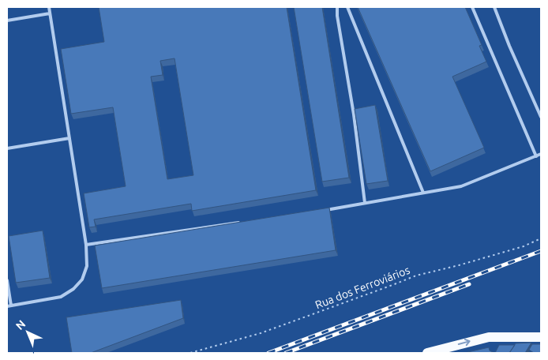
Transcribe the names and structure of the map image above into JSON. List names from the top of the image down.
{
  "streets": {
    "path": ["Rua dos Ferroviários"]
  },
  "north": "top left"
}
